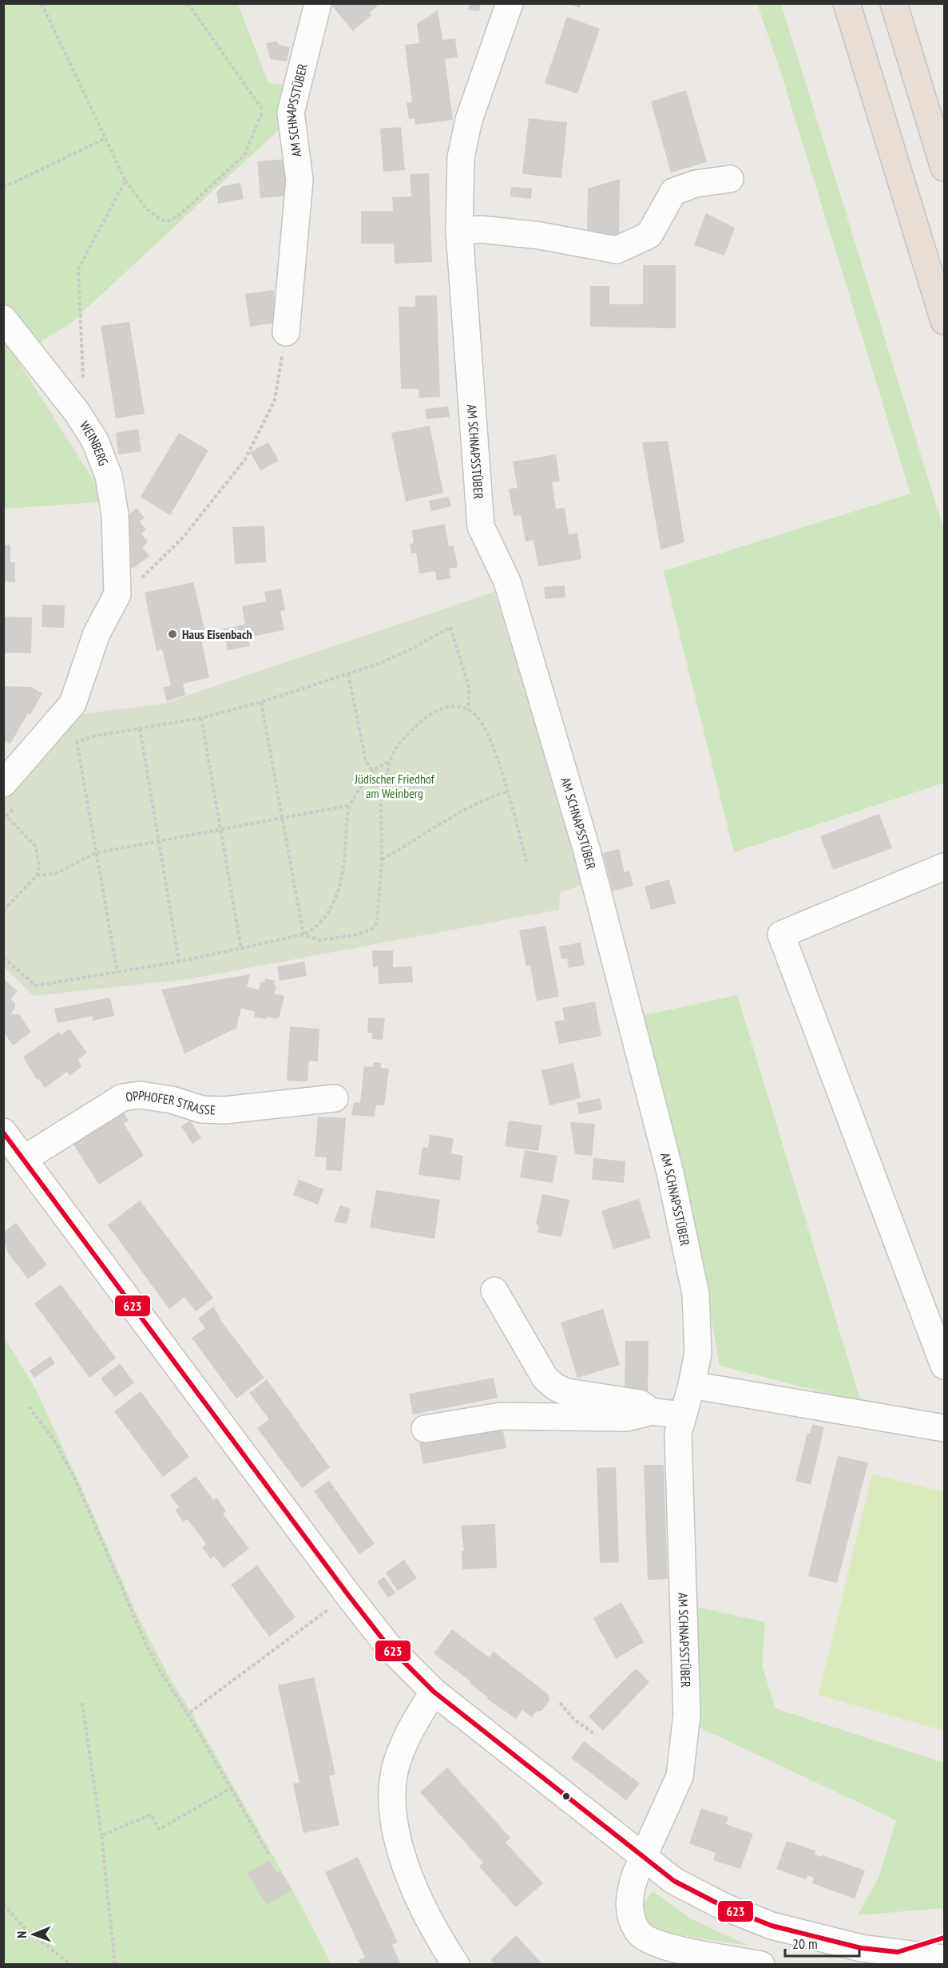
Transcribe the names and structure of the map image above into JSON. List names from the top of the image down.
{
  "streets": {
    "street": ["AM SCHNAPSSTÜBER", "WEINBERG", "OPPHOFER STRASSE"]
  },
  "parks": ["Jüdischer Friedhof am Weinberg"],
  "places": ["Haus Eisenbach"],
  "lines": ["transit line 623"],
  "scale_bar": "20 m",
  "north": "left"
}
